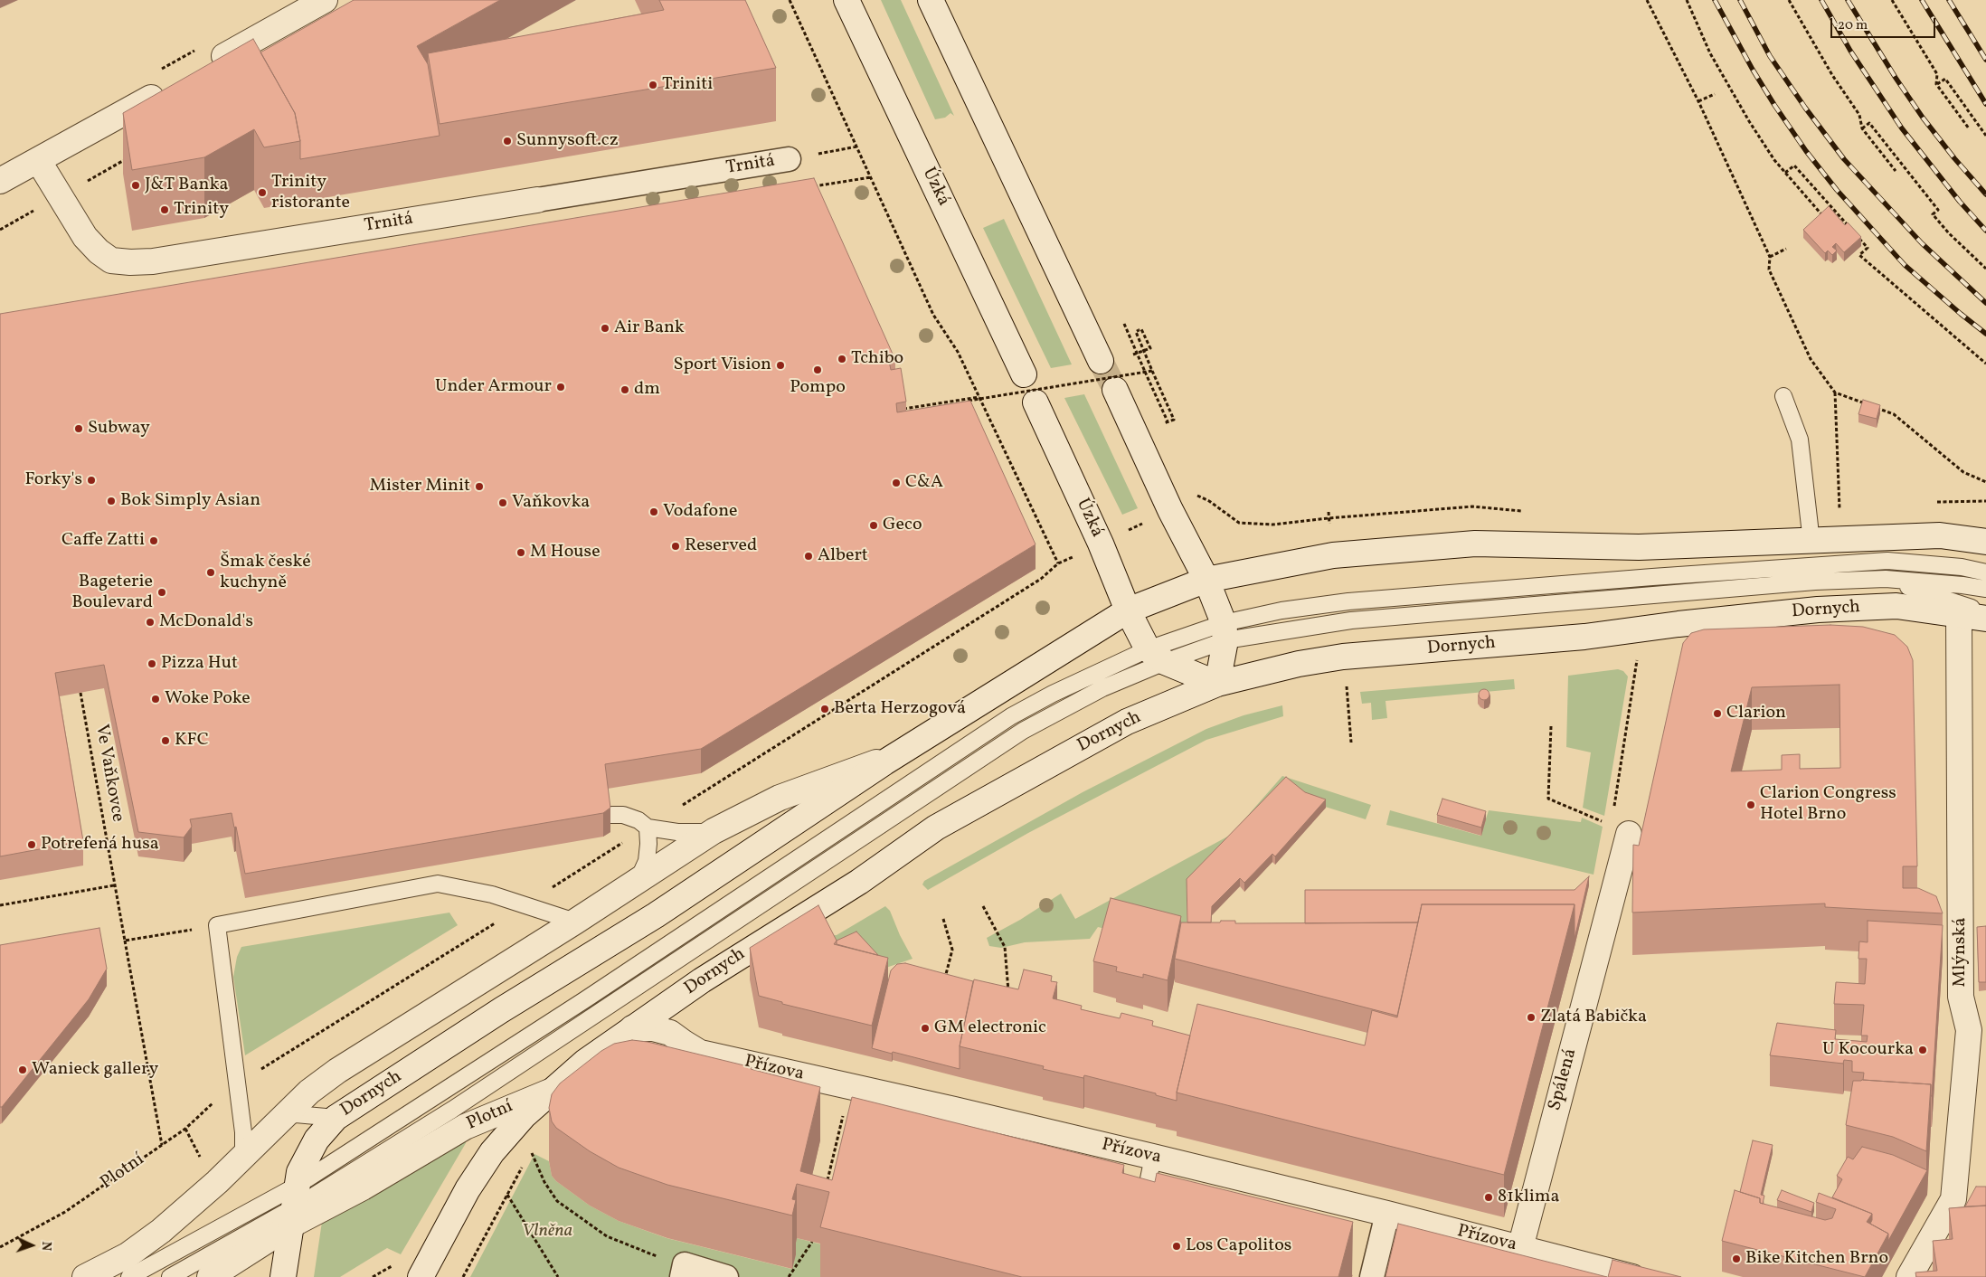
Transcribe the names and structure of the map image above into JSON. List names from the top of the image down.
{
  "streets": {
    "main road": [
      "Trnitá",
      "Úzká",
      "Dornych",
      "Mlýnská",
      "Přízova",
      "Spálená",
      "Plotní"
    ],
    "path": ["Ve Vaňkovce"]
  },
  "crossings": [
    ["Úzká", "Dornych"],
    ["Dornych", "Mlýnská"],
    ["Dornych", "Přízova"],
    ["Dornych", "Plotní"],
    ["Ve Vaňkovce", "Plotní"],
    ["Přízova", "Spálená"]
  ],
  "parks": ["Vlněna"],
  "places": [
    "Triniti",
    "Sunnysoft.cz",
    "J&T Banka",
    "Trinity ristorante",
    "Trinity",
    "Air Bank",
    "Tchibo",
    "Sport Vision",
    "Pompo",
    "Under Armour",
    "dm",
    "Subway",
    "Forky's",
    "C&A",
    "Mister Minit",
    "Bok Simply Asian",
    "Vaňkovka",
    "Vodafone",
    "Geco",
    "Caffe Zatti",
    "Reserved",
    "M House",
    "Albert",
    "Šmak české kuchyně",
    "Bageterie Boulevard",
    "McDonald's",
    "Pizza Hut",
    "Woke Poke",
    "Berta Herzogová",
    "Clarion",
    "KFC",
    "Clarion Congress Hotel Brno",
    "Potrefená husa",
    "Zlatá Babička",
    "GM electronic",
    "U Kocourka",
    "Wanieck gallery",
    "81klima",
    "Los Capolitos",
    "Bike Kitchen Brno"
  ],
  "scale_bar": "20 m",
  "north": "right"
}
